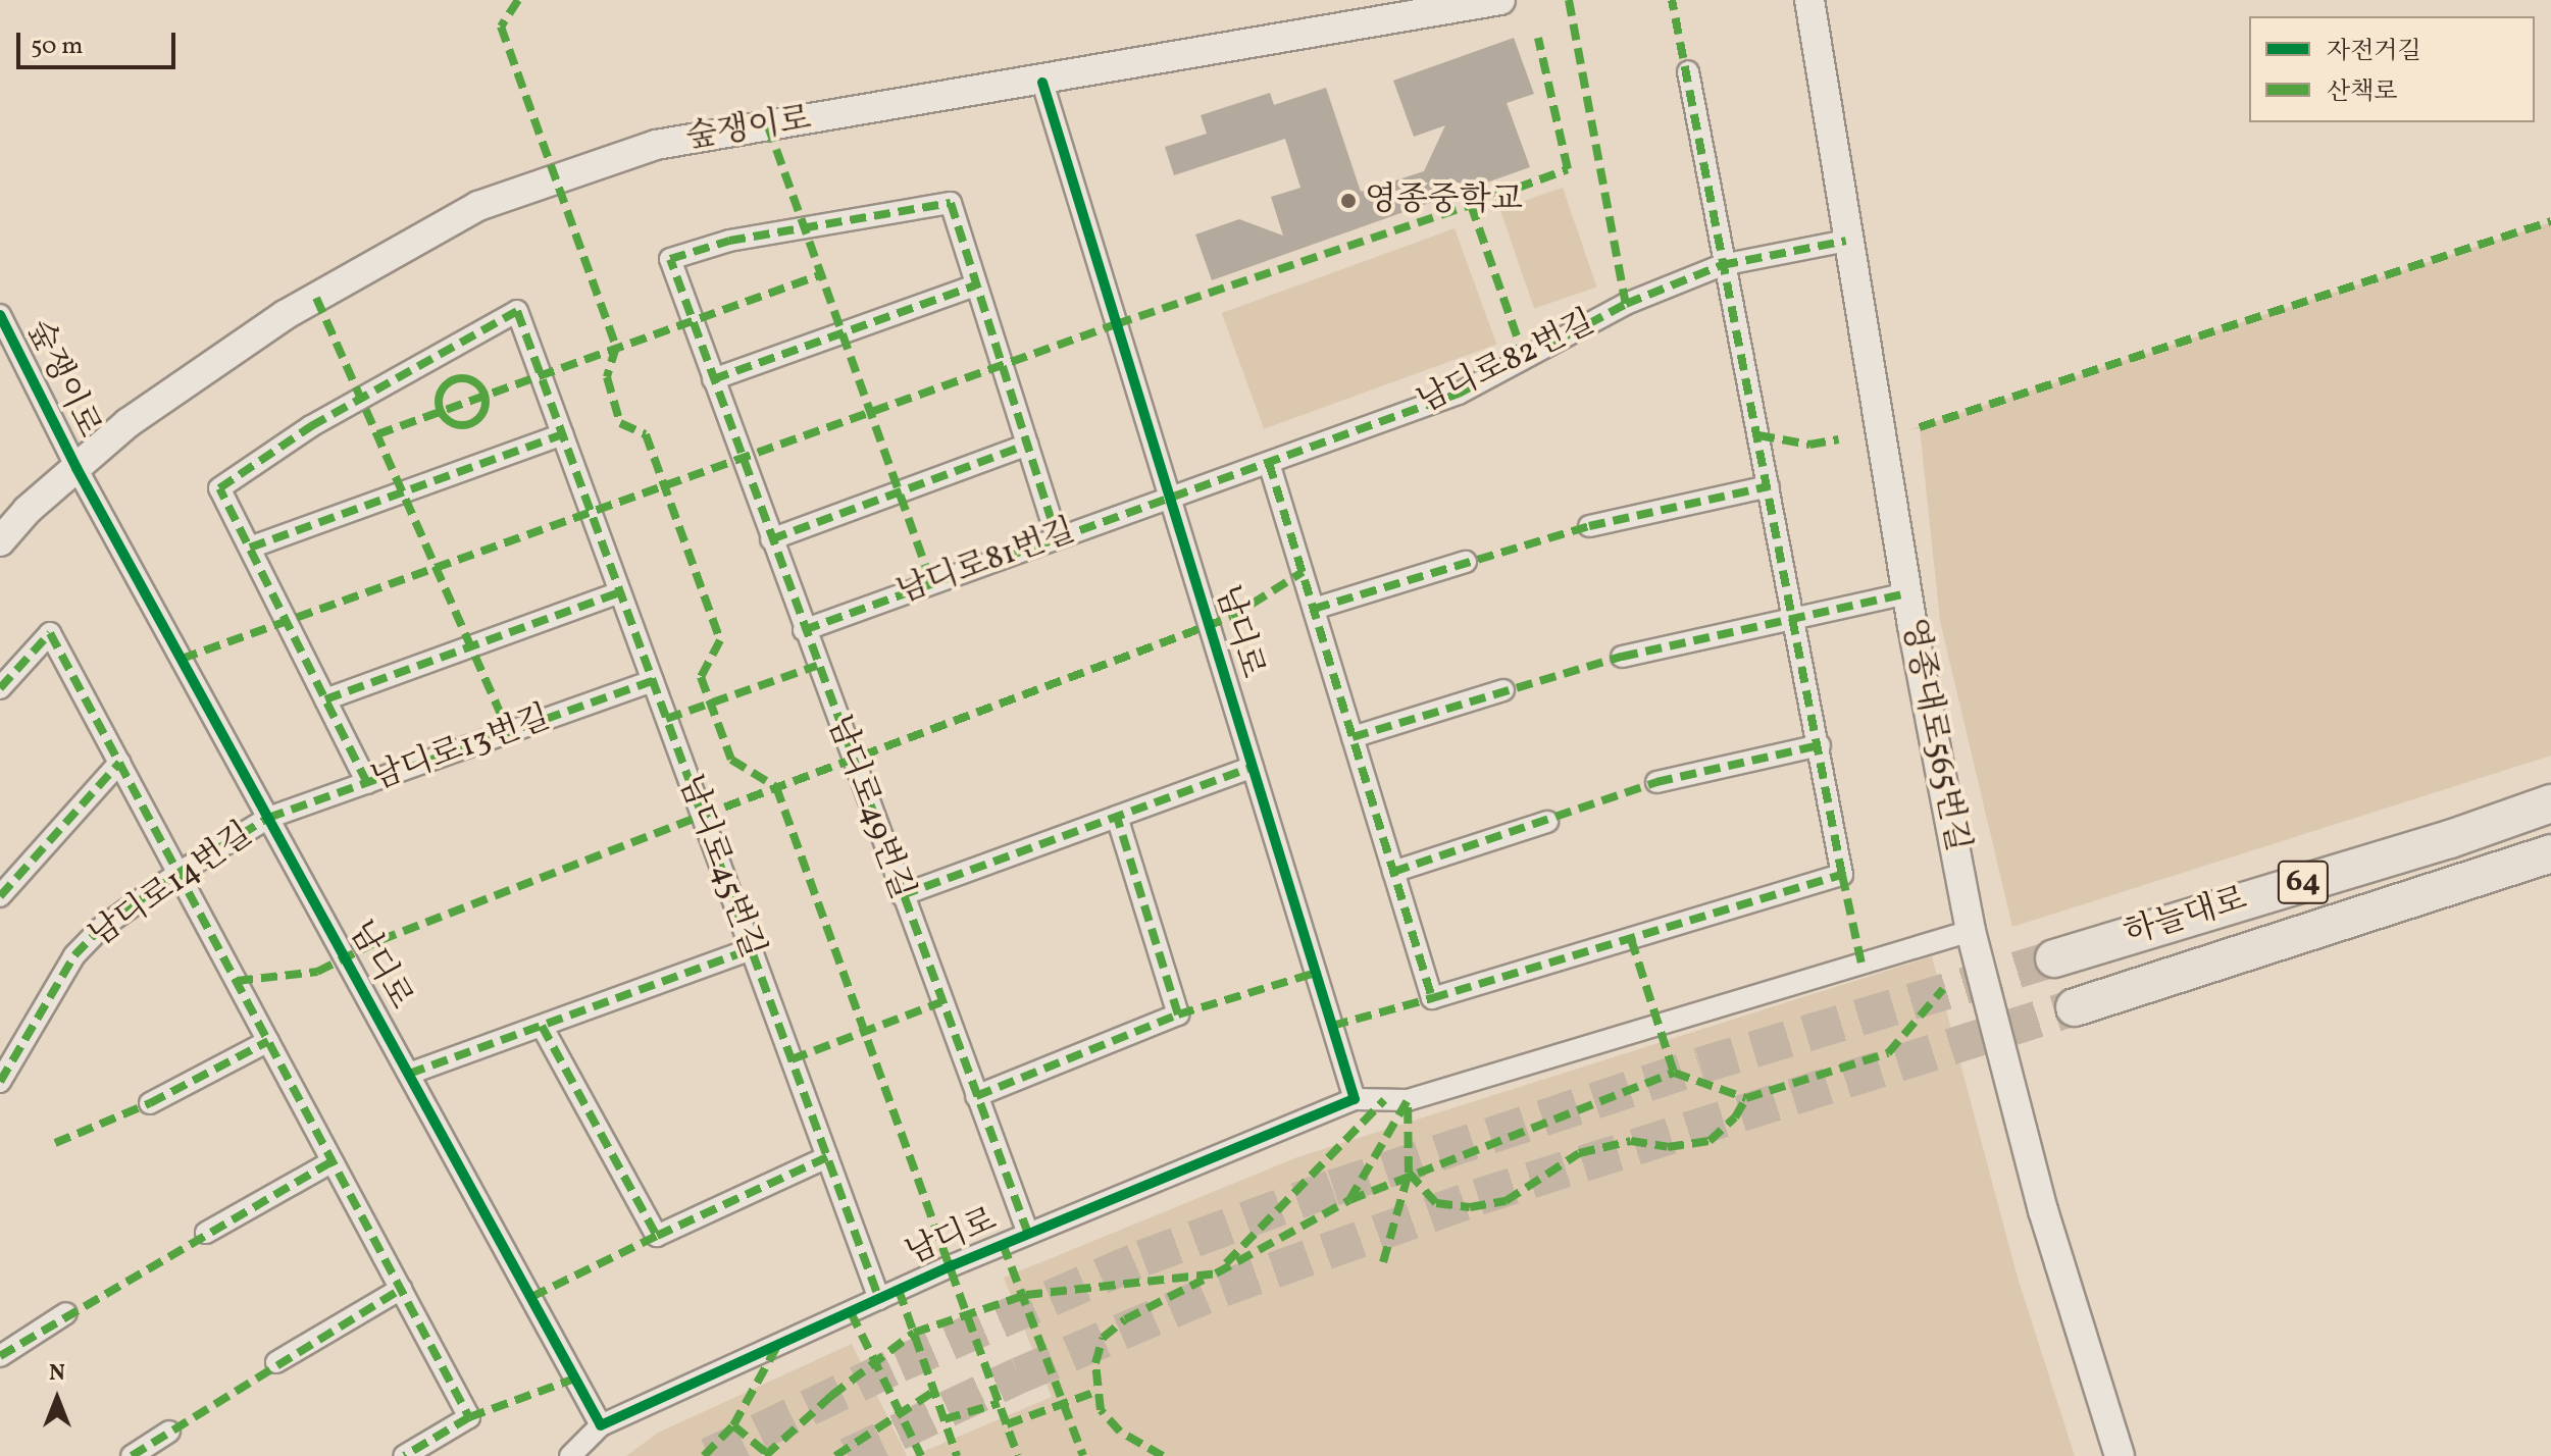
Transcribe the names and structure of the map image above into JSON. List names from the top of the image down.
{
  "streets": {
    "highway": ["64", "하늘대로"],
    "street": [
      "숲쟁이로",
      "남디로82번길",
      "남디로81번길",
      "남디로",
      "영종대로565번길",
      "남디로13번길",
      "남디로49번길",
      "남디로45번길",
      "남디로14번길"
    ]
  },
  "crossings": [
    ["숲쟁이로", "남디로"],
    ["남디로82번길", "남디로81번길"],
    ["남디로82번길", "남디로"],
    ["남디로82번길", "영종대로565번길"],
    ["남디로81번길", "남디로"],
    ["남디로81번길", "남디로49번길"],
    ["남디로", "남디로13번길"],
    ["남디로", "남디로49번길"],
    ["남디로", "남디로45번길"],
    ["남디로", "남디로14번길"],
    ["남디로13번길", "남디로45번길"],
    ["남디로13번길", "남디로14번길"]
  ],
  "places": ["영종중학교"],
  "legend": ["자전거길", "산책로"],
  "scale_bar": "50 m",
  "north": "top"
}
